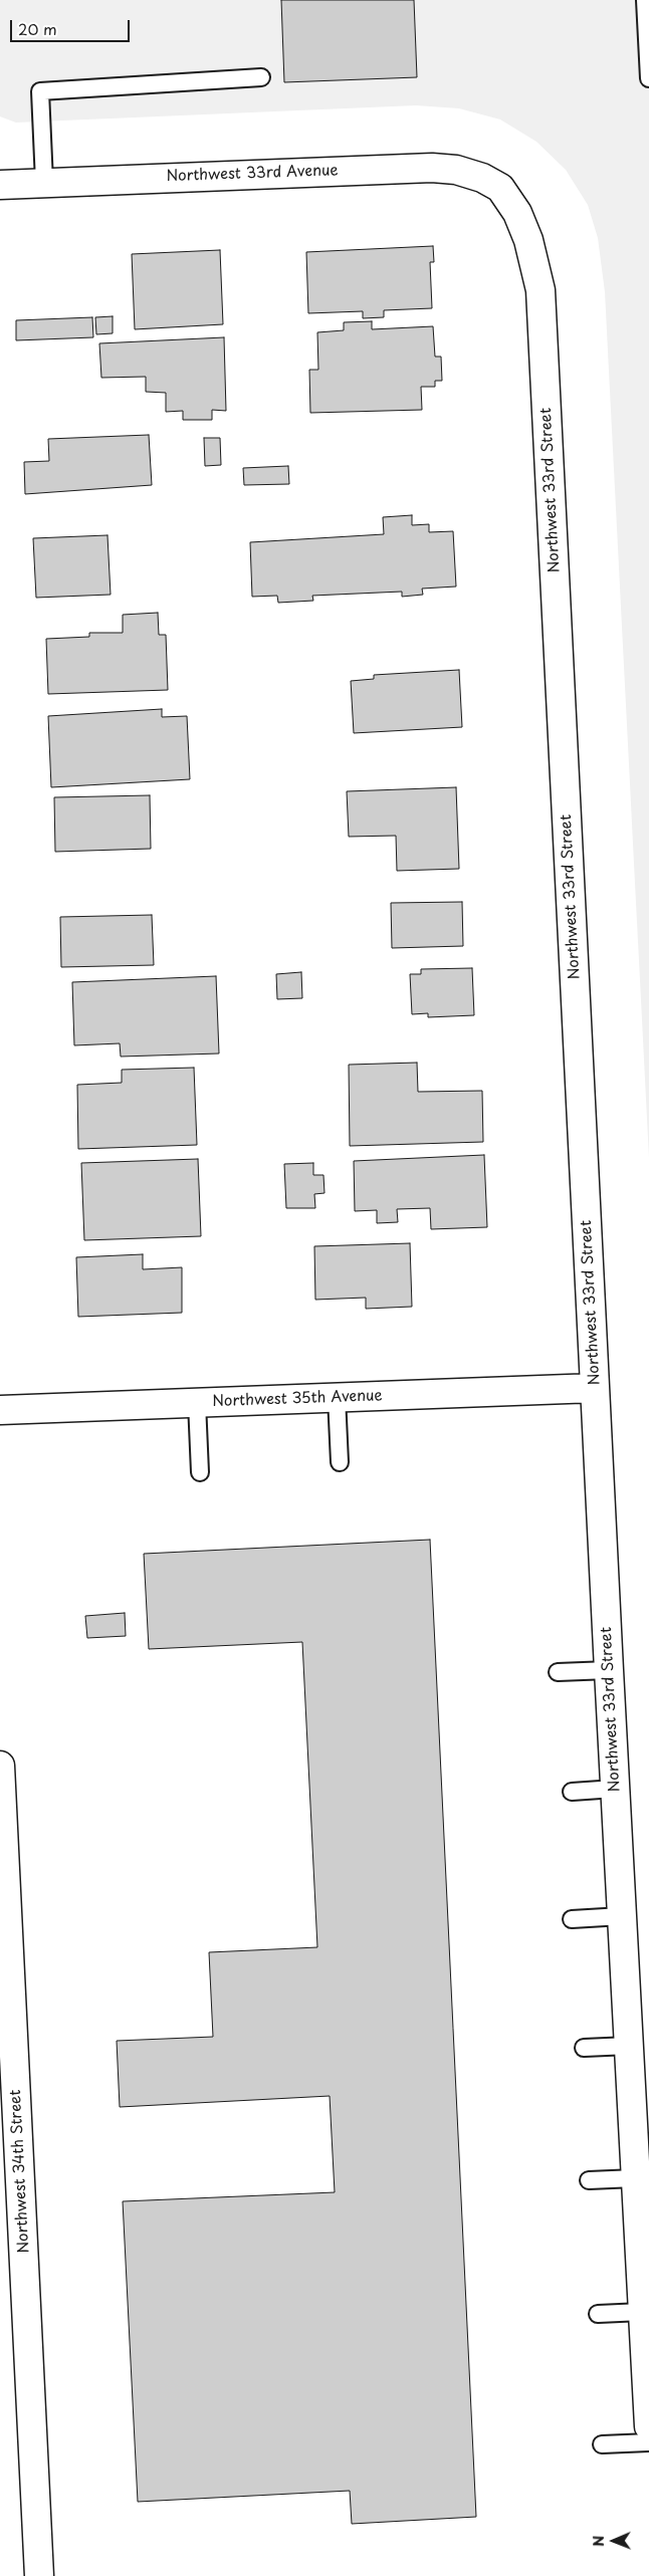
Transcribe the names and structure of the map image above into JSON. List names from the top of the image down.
{
  "streets": {
    "street": [
      "Northwest 33rd Avenue",
      "Northwest 33rd Street",
      "Northwest 35th Avenue",
      "Northwest 34th Street"
    ]
  },
  "crossings": [
    ["Northwest 33rd Avenue", "Northwest 33rd Street"],
    ["Northwest 33rd Street", "Northwest 35th Avenue"]
  ],
  "scale_bar": "20 m",
  "north": "left"
}
